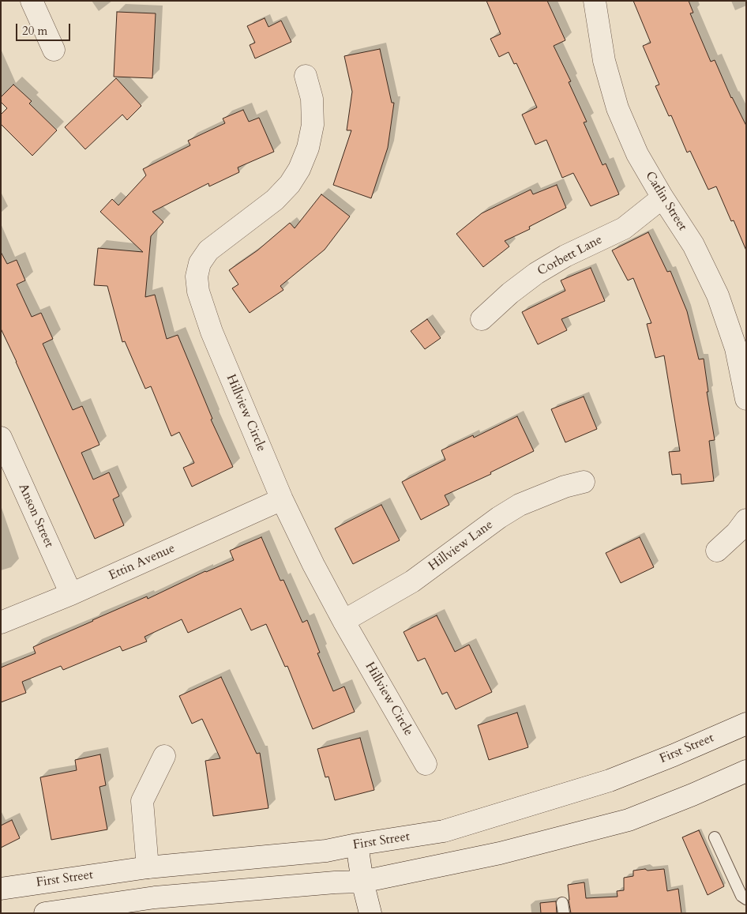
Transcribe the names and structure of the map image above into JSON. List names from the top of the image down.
{
  "streets": {
    "street": [
      "Catlin Street",
      "Corbett Lane",
      "Hillview Circle",
      "Anson Street",
      "Hillview Lane",
      "Ettin Avenue",
      "First Street"
    ]
  },
  "crossings": [
    ["Catlin Street", "Corbett Lane"],
    ["Hillview Circle", "Hillview Lane"],
    ["Hillview Circle", "Ettin Avenue"],
    ["Anson Street", "Ettin Avenue"]
  ],
  "scale_bar": "20 m"
}
